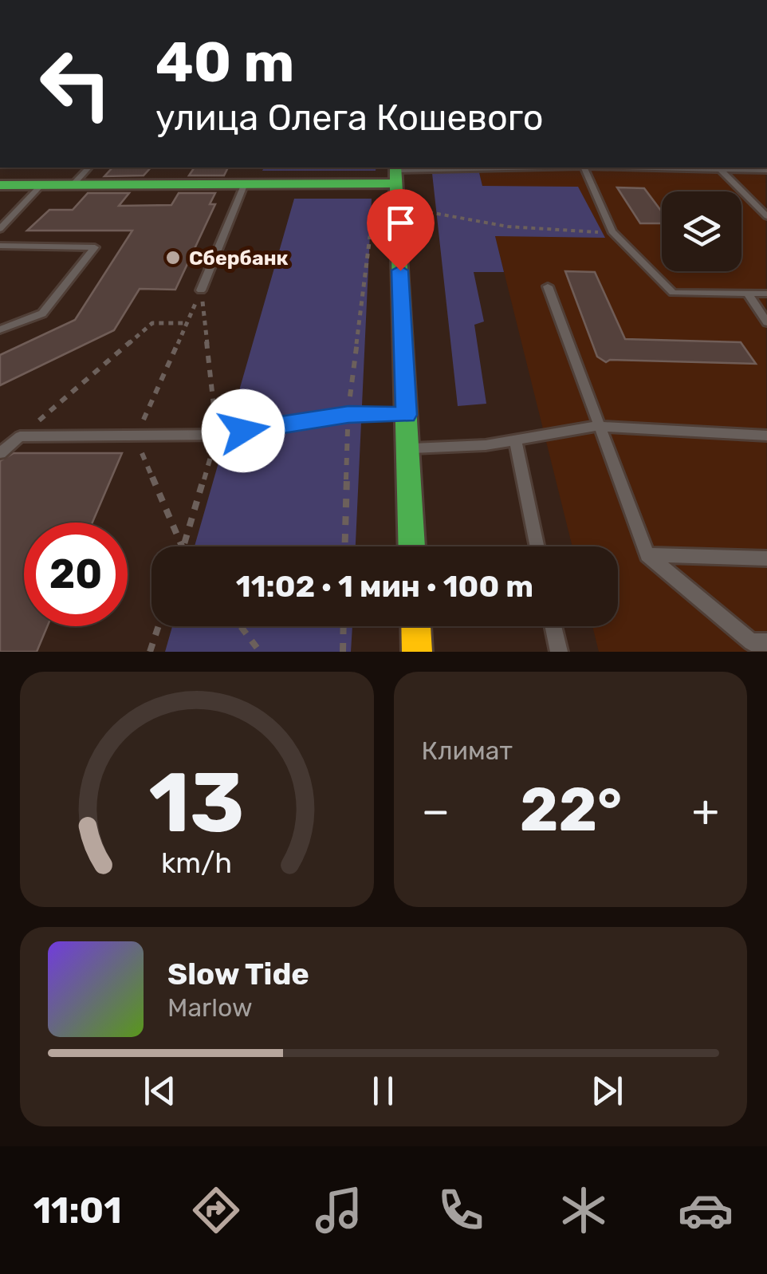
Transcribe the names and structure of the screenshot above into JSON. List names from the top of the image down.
{
  "places": ["Сбербанк"],
  "page": {
    "turn": ["40 m", "улица Олега Кошевого"],
    "limit": "20",
    "trip": "11:02 · 1 мин · 100 m",
    "tile": "Климат",
    "heat": ["−", "22°", "+"],
    "song": ["Slow Tide", "Marlow"],
    "tabs": "11:01",
    "gauge": ["13", "km/h"]
  }
}
